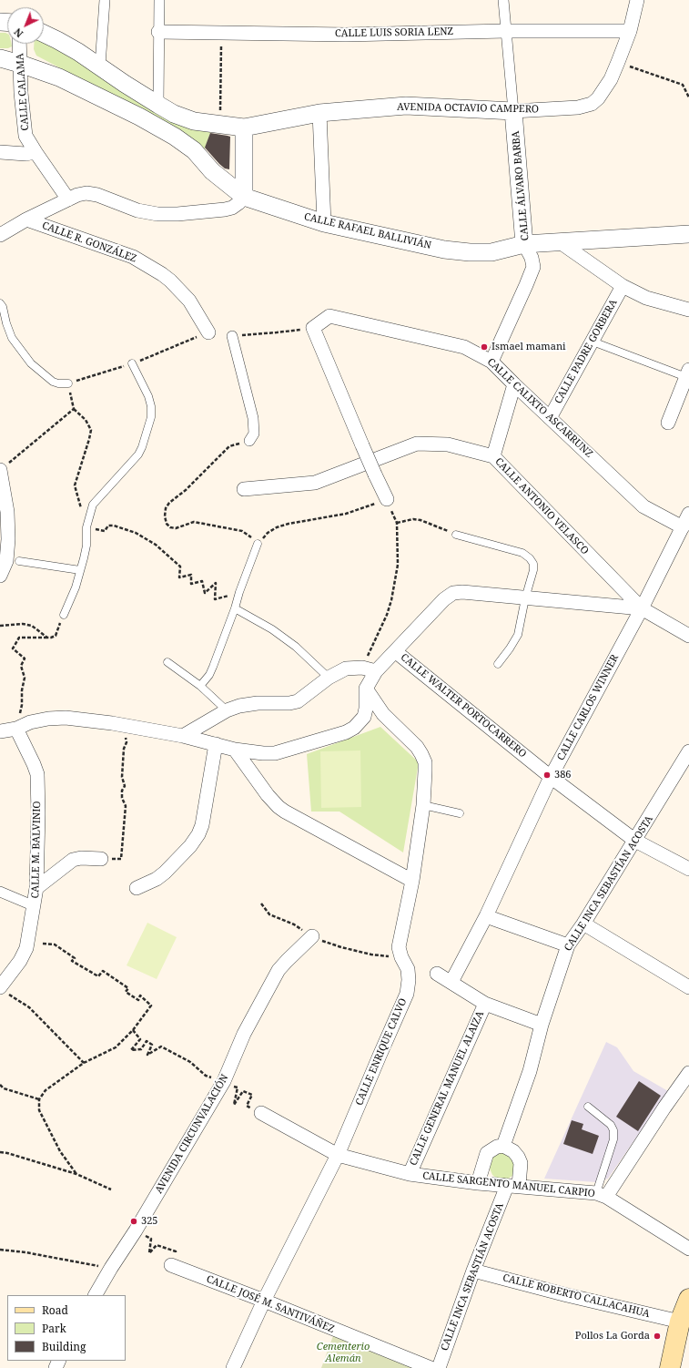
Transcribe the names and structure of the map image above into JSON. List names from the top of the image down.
{
  "streets": {
    "street": [
      "CALLE LUIS SORIA LENZ",
      "CALLE CALAMA",
      "AVENIDA OCTAVIO CAMPERO",
      "CALLE ÁLVARO BARBA",
      "CALLE RAFAEL BALLIVIÁN",
      "CALLE R. GONZÁLEZ",
      "CALLE PADRE GORBERA",
      "CALLE CALIXTO ASCARRUNZ",
      "CALLE ANTONIO VELASCO",
      "CALLE WALTER PORTOCARRERO",
      "CALLE CARLOS WINNER",
      "CALLE M. BALVINIO",
      "CALLE INCA SEBASTÍAN ACOSTA",
      "CALLE ENRIQUE CALVO",
      "CALLE GENERAL MANUEL ALAIZA",
      "AVENIDA CIRCUNVALACIÓN",
      "CALLE SARGENTO MANUEL CARPIO",
      "CALLE INCA SEBASTIÁN ACOSTA",
      "CALLE ROBERTO CALLACAHUA",
      "CALLE JOSÉ M. SANTIVÁÑEZ"
    ]
  },
  "crossings": [
    ["CALLE LUIS SORIA LENZ", "AVENIDA OCTAVIO CAMPERO"],
    ["CALLE LUIS SORIA LENZ", "CALLE ÁLVARO BARBA"],
    ["AVENIDA OCTAVIO CAMPERO", "CALLE ÁLVARO BARBA"],
    ["CALLE ÁLVARO BARBA", "CALLE RAFAEL BALLIVIÁN"],
    ["CALLE ÁLVARO BARBA", "CALLE CALIXTO ASCARRUNZ"],
    ["CALLE PADRE GORBERA", "CALLE CALIXTO ASCARRUNZ"],
    ["CALLE CALIXTO ASCARRUNZ", "CALLE CARLOS WINNER"],
    ["CALLE ANTONIO VELASCO", "CALLE CARLOS WINNER"],
    ["CALLE WALTER PORTOCARRERO", "CALLE CARLOS WINNER"],
    ["CALLE WALTER PORTOCARRERO", "CALLE INCA SEBASTÍAN ACOSTA"],
    ["CALLE WALTER PORTOCARRERO", "CALLE ENRIQUE CALVO"],
    ["CALLE ENRIQUE CALVO", "CALLE SARGENTO MANUEL CARPIO"],
    ["CALLE ENRIQUE CALVO", "CALLE JOSÉ M. SANTIVÁÑEZ"],
    ["CALLE GENERAL MANUEL ALAIZA", "CALLE SARGENTO MANUEL CARPIO"],
    ["CALLE SARGENTO MANUEL CARPIO", "CALLE INCA SEBASTIÁN ACOSTA"],
    ["CALLE INCA SEBASTIÁN ACOSTA", "CALLE ROBERTO CALLACAHUA"]
  ],
  "parks": ["Cementerio Alemán"],
  "places": [
    "Ismael mamani",
    "386",
    "325",
    "Pollos La Gorda"
  ],
  "legend": ["Road", "Park", "Building"],
  "north": "bottom left"
}
